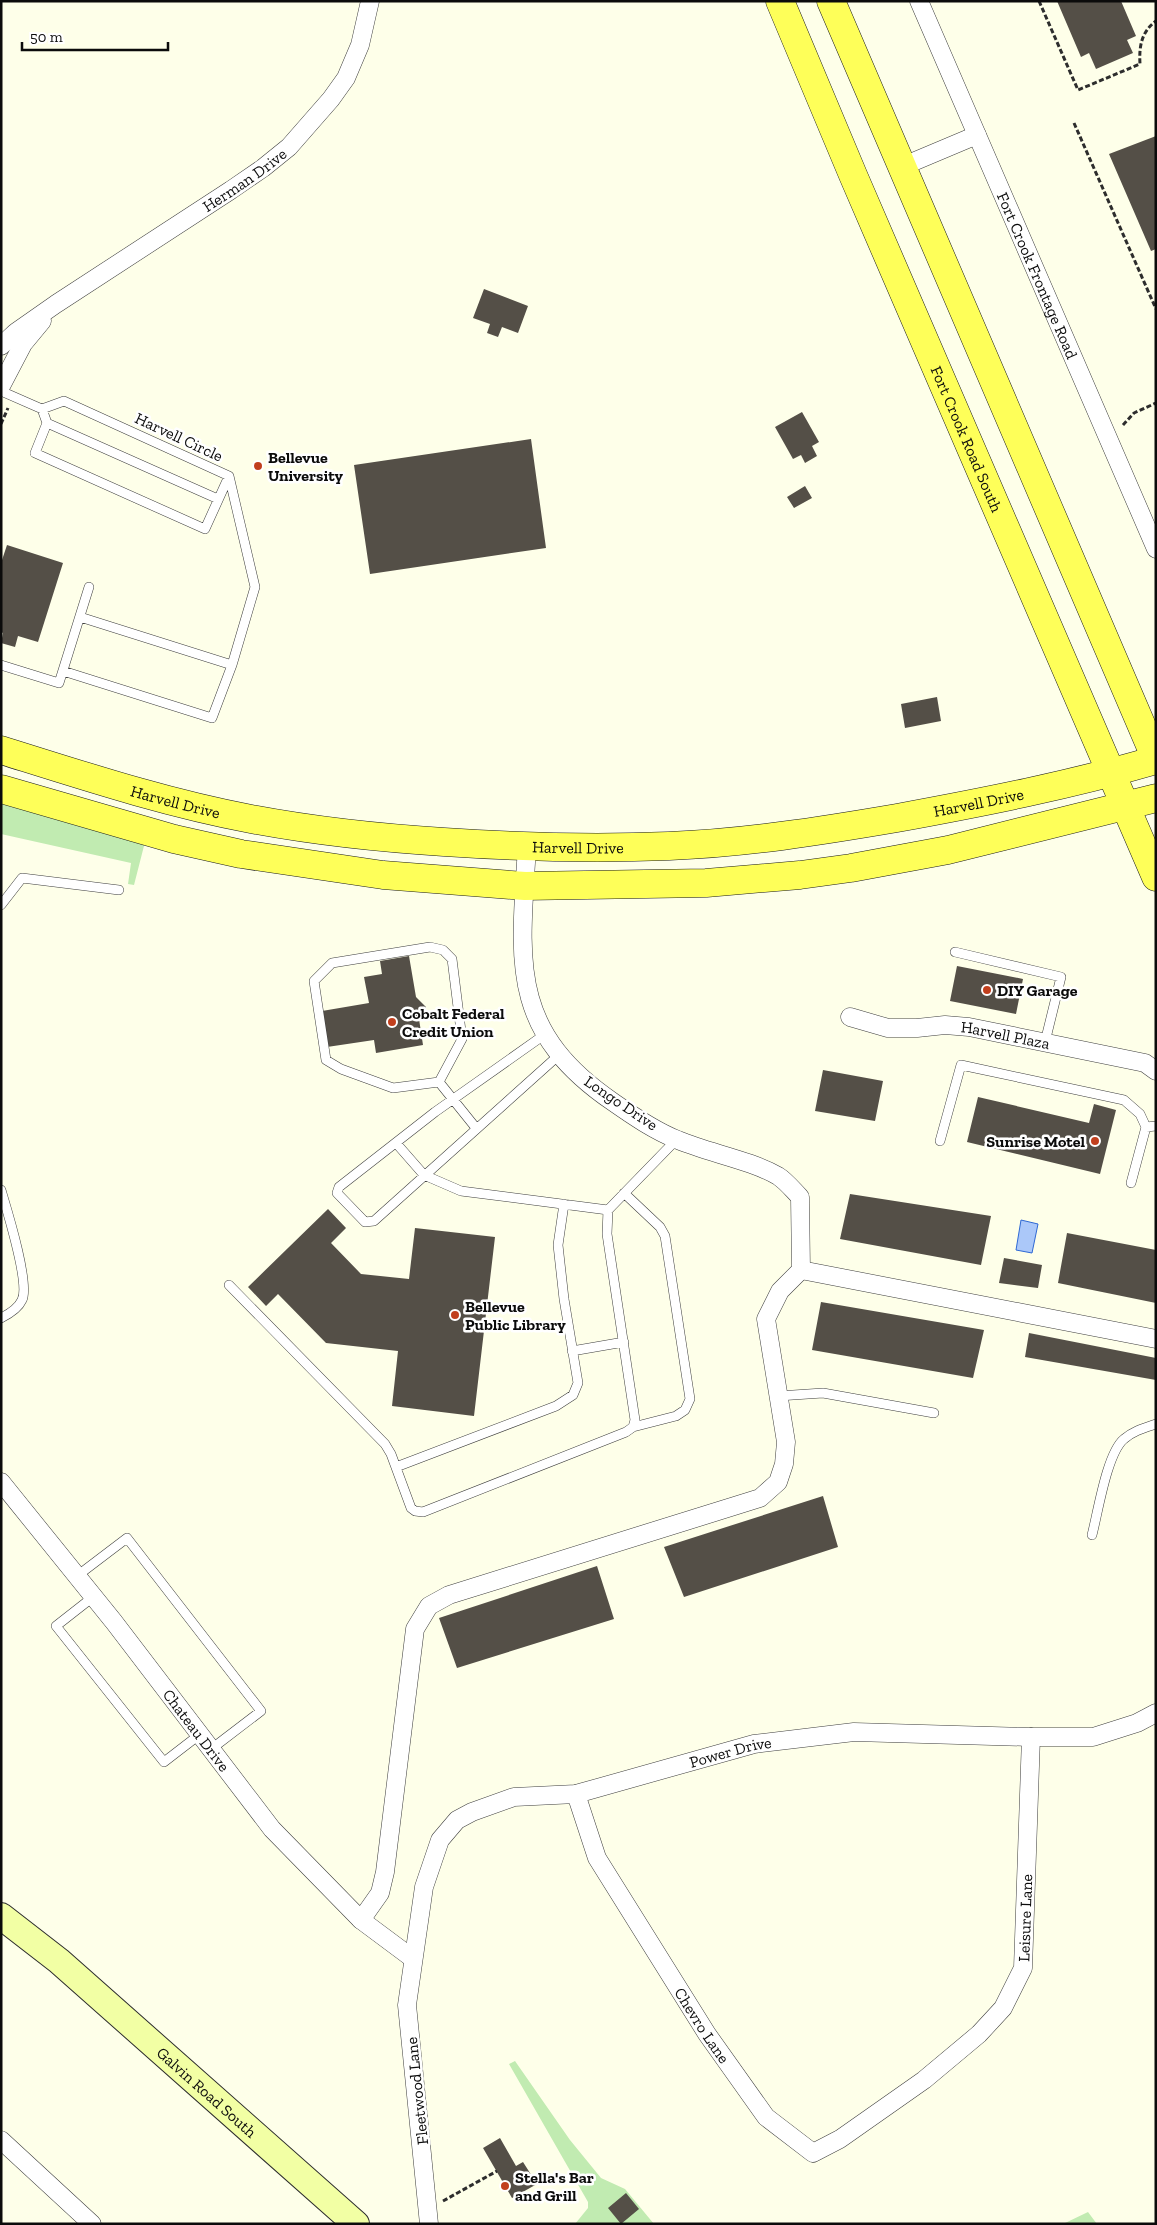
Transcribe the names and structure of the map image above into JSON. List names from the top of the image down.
{
  "streets": {
    "main road": ["Fort Crook Road South", "Harvell Drive", "Galvin Road South"],
    "street": [
      "Herman Drive",
      "Fort Crook Frontage Road",
      "Harvell Plaza",
      "Longo Drive",
      "Chateau Drive",
      "Power Drive",
      "Leisure Lane",
      "Chevro Lane",
      "Fleetwood Lane"
    ],
    "lane": ["Harvell Circle"]
  },
  "crossings": [
    ["Fort Crook Road South", "Harvell Drive"],
    ["Harvell Drive", "Longo Drive"],
    ["Chateau Drive", "Power Drive"],
    ["Chateau Drive", "Fleetwood Lane"],
    ["Power Drive", "Leisure Lane"],
    ["Power Drive", "Chevro Lane"],
    ["Power Drive", "Fleetwood Lane"],
    ["Leisure Lane", "Chevro Lane"]
  ],
  "places": [
    "Bellevue University",
    "DIY Garage",
    "Cobalt Federal Credit Union",
    "Sunrise Motel",
    "Bellevue Public Library",
    "Stella's Bar and Grill"
  ],
  "scale_bar": "50 m"
}
